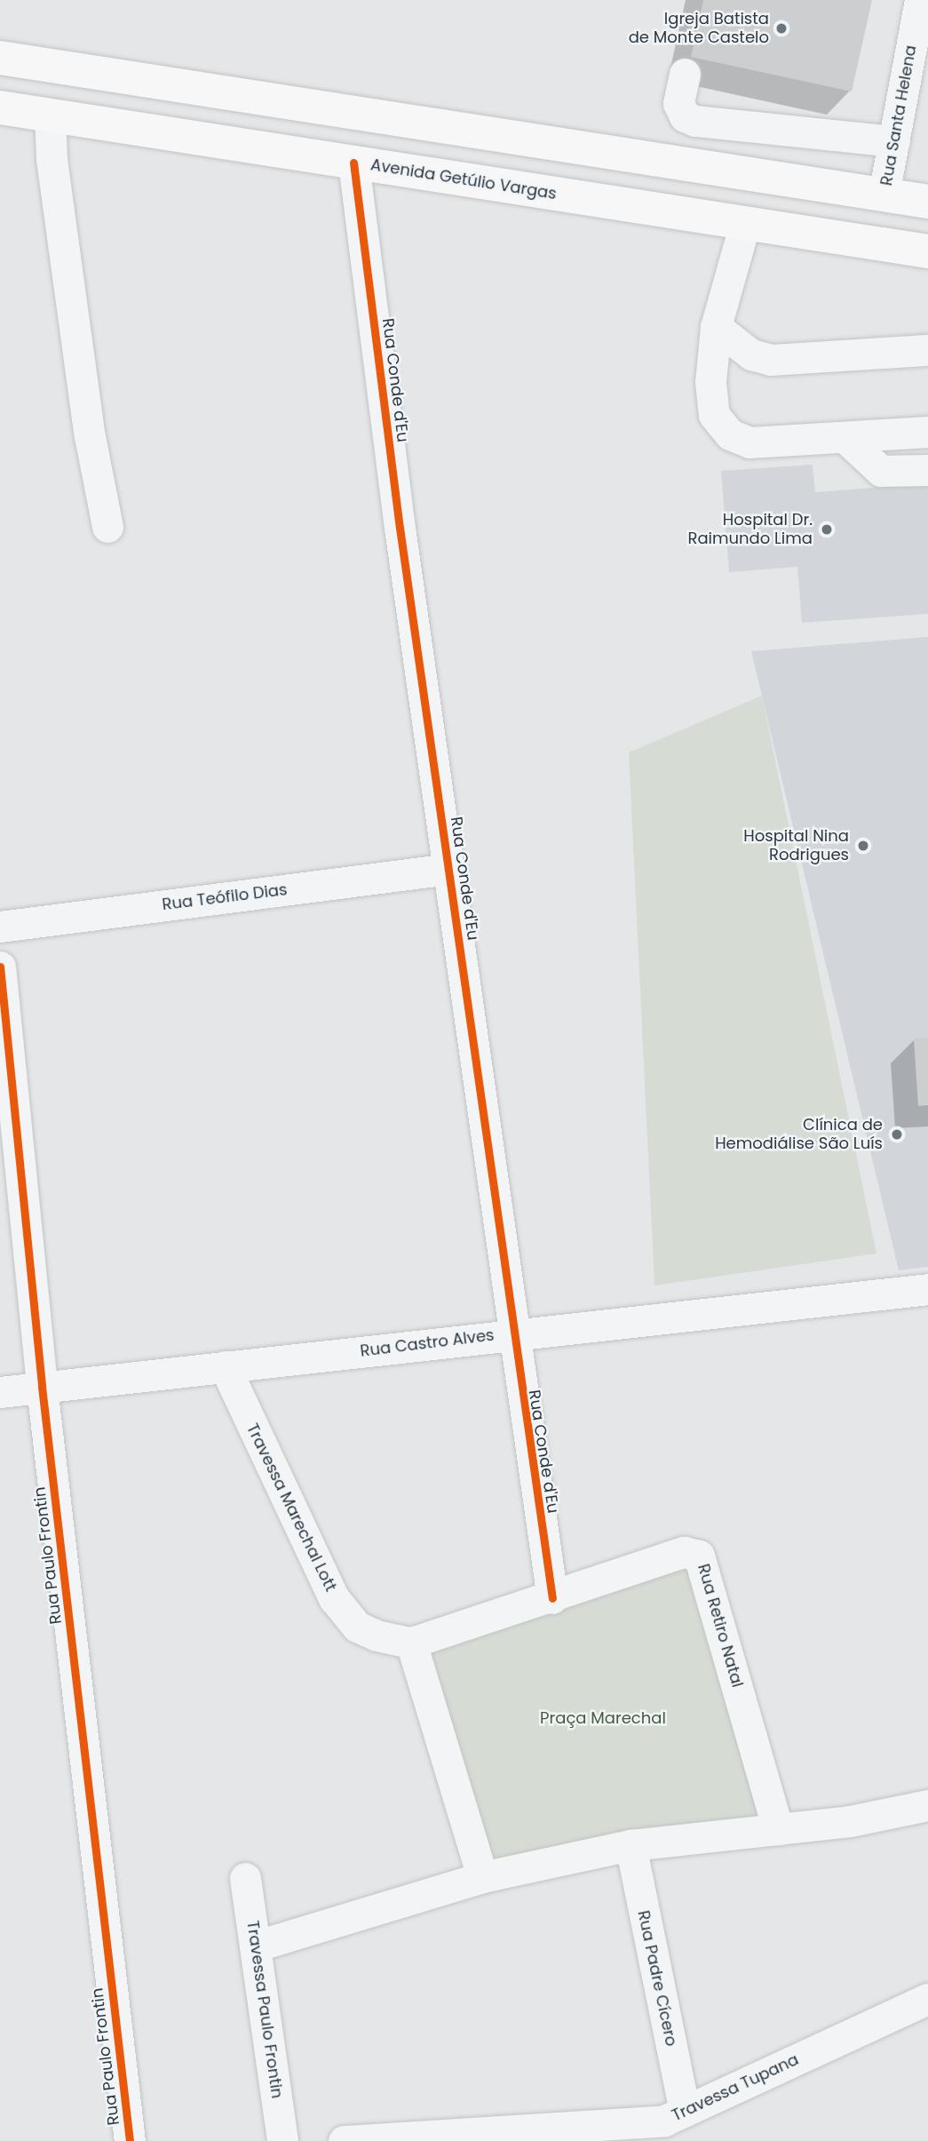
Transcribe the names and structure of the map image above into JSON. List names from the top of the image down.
{
  "streets": {
    "main road": ["Avenida Getúlio Vargas"],
    "street": [
      "Rua Santa Helena",
      "Rua Conde d'Eu",
      "Rua Teófilo Dias",
      "Rua Castro Alves",
      "Travessa Marechal Lott",
      "Rua Paulo Frontin",
      "Rua Retiro Natal",
      "Rua Padre Cícero",
      "Travessa Paulo Frontin",
      "Travessa Tupana"
    ]
  },
  "crossings": [
    ["Avenida Getúlio Vargas", "Rua Conde d'Eu"],
    ["Rua Conde d'Eu", "Rua Teófilo Dias"],
    ["Rua Conde d'Eu", "Rua Castro Alves"],
    ["Rua Conde d'Eu", "Rua Retiro Natal"],
    ["Rua Castro Alves", "Travessa Marechal Lott"],
    ["Rua Castro Alves", "Rua Paulo Frontin"],
    ["Travessa Marechal Lott", "Rua Retiro Natal"],
    ["Rua Padre Cícero", "Travessa Tupana"]
  ],
  "parks": ["Praça Marechal"],
  "places": [
    "Igreja Batista de Monte Castelo",
    "Hospital Dr. Raimundo Lima",
    "Hospital Nina Rodrigues",
    "Clínica de Hemodiálise São Luís"
  ]
}
